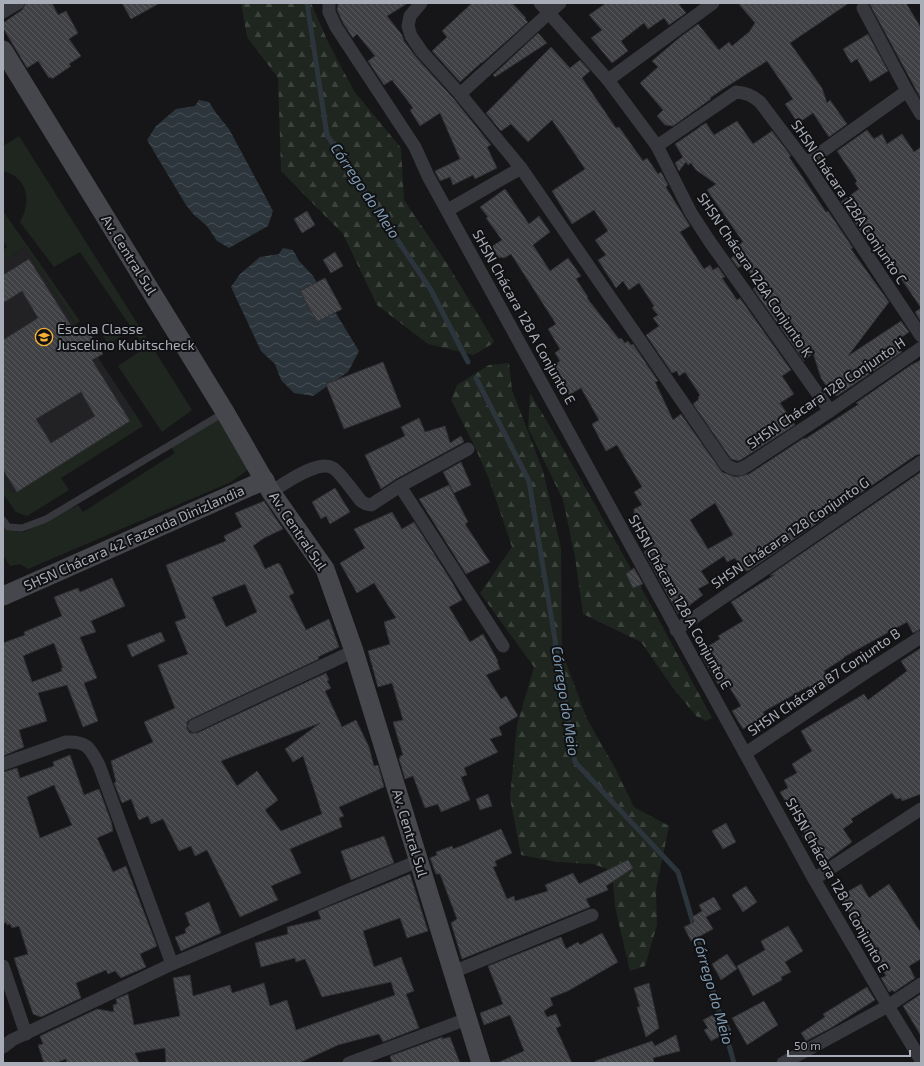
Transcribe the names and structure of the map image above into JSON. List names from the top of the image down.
{
  "streets": {
    "street": [
      "SHSN Chácara 128A Conjunto C",
      "Av. Central Sul",
      "SHSN Chácara 126A Conjunto K",
      "SHSN Chácara 128 A Conjunto E",
      "SHSN Chácara 128 Conjunto H",
      "SHSN Chácara 128 Conjunto G",
      "SHSN Chácara 42 Fazenda Dinizlandia",
      "SHSN Chácara 87 Conjunto B"
    ]
  },
  "crossings": [
    ["SHSN Chácara 128A Conjunto C", "SHSN Chácara 126A Conjunto K"],
    ["Av. Central Sul", "SHSN Chácara 42 Fazenda Dinizlandia"],
    ["SHSN Chácara 126A Conjunto K", "SHSN Chácara 128 Conjunto H"],
    ["SHSN Chácara 128 A Conjunto E", "SHSN Chácara 128 Conjunto G"],
    ["SHSN Chácara 128 A Conjunto E", "SHSN Chácara 87 Conjunto B"]
  ],
  "water": ["Córrego do Meio"],
  "places": {
    "school or university": ["Escola Classe Juscelino Kubitscheck"]
  },
  "scale_bar": "50 m"
}
